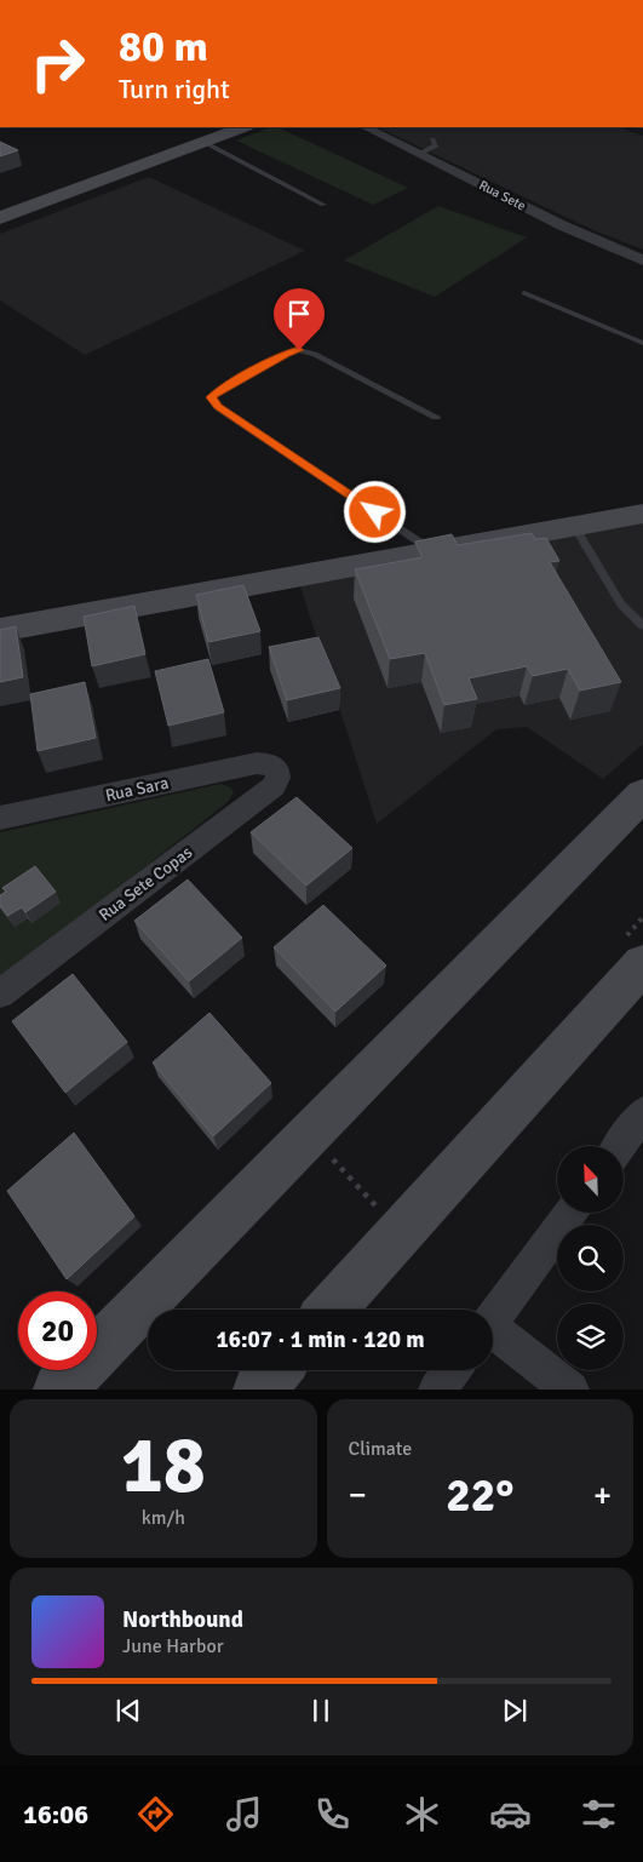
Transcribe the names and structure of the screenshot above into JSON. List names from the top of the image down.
{
  "streets": {
    "street": ["Rua Sete", "Rua Sara", "Rua Sete Copas"]
  },
  "crossings": [
    ["Rua Sara", "Rua Sete Copas"]
  ],
  "north": "top left",
  "page": {
    "turn": ["80 m", "Turn right"],
    "limit": "20",
    "trip": "16:07 · 1 min · 120 m",
    "tile": [
      ["18", "km/h"],
      "Climate"
    ],
    "heat": ["−", "22°", "+"],
    "song": ["Northbound", "June Harbor"],
    "tabs": "16:06"
  }
}
